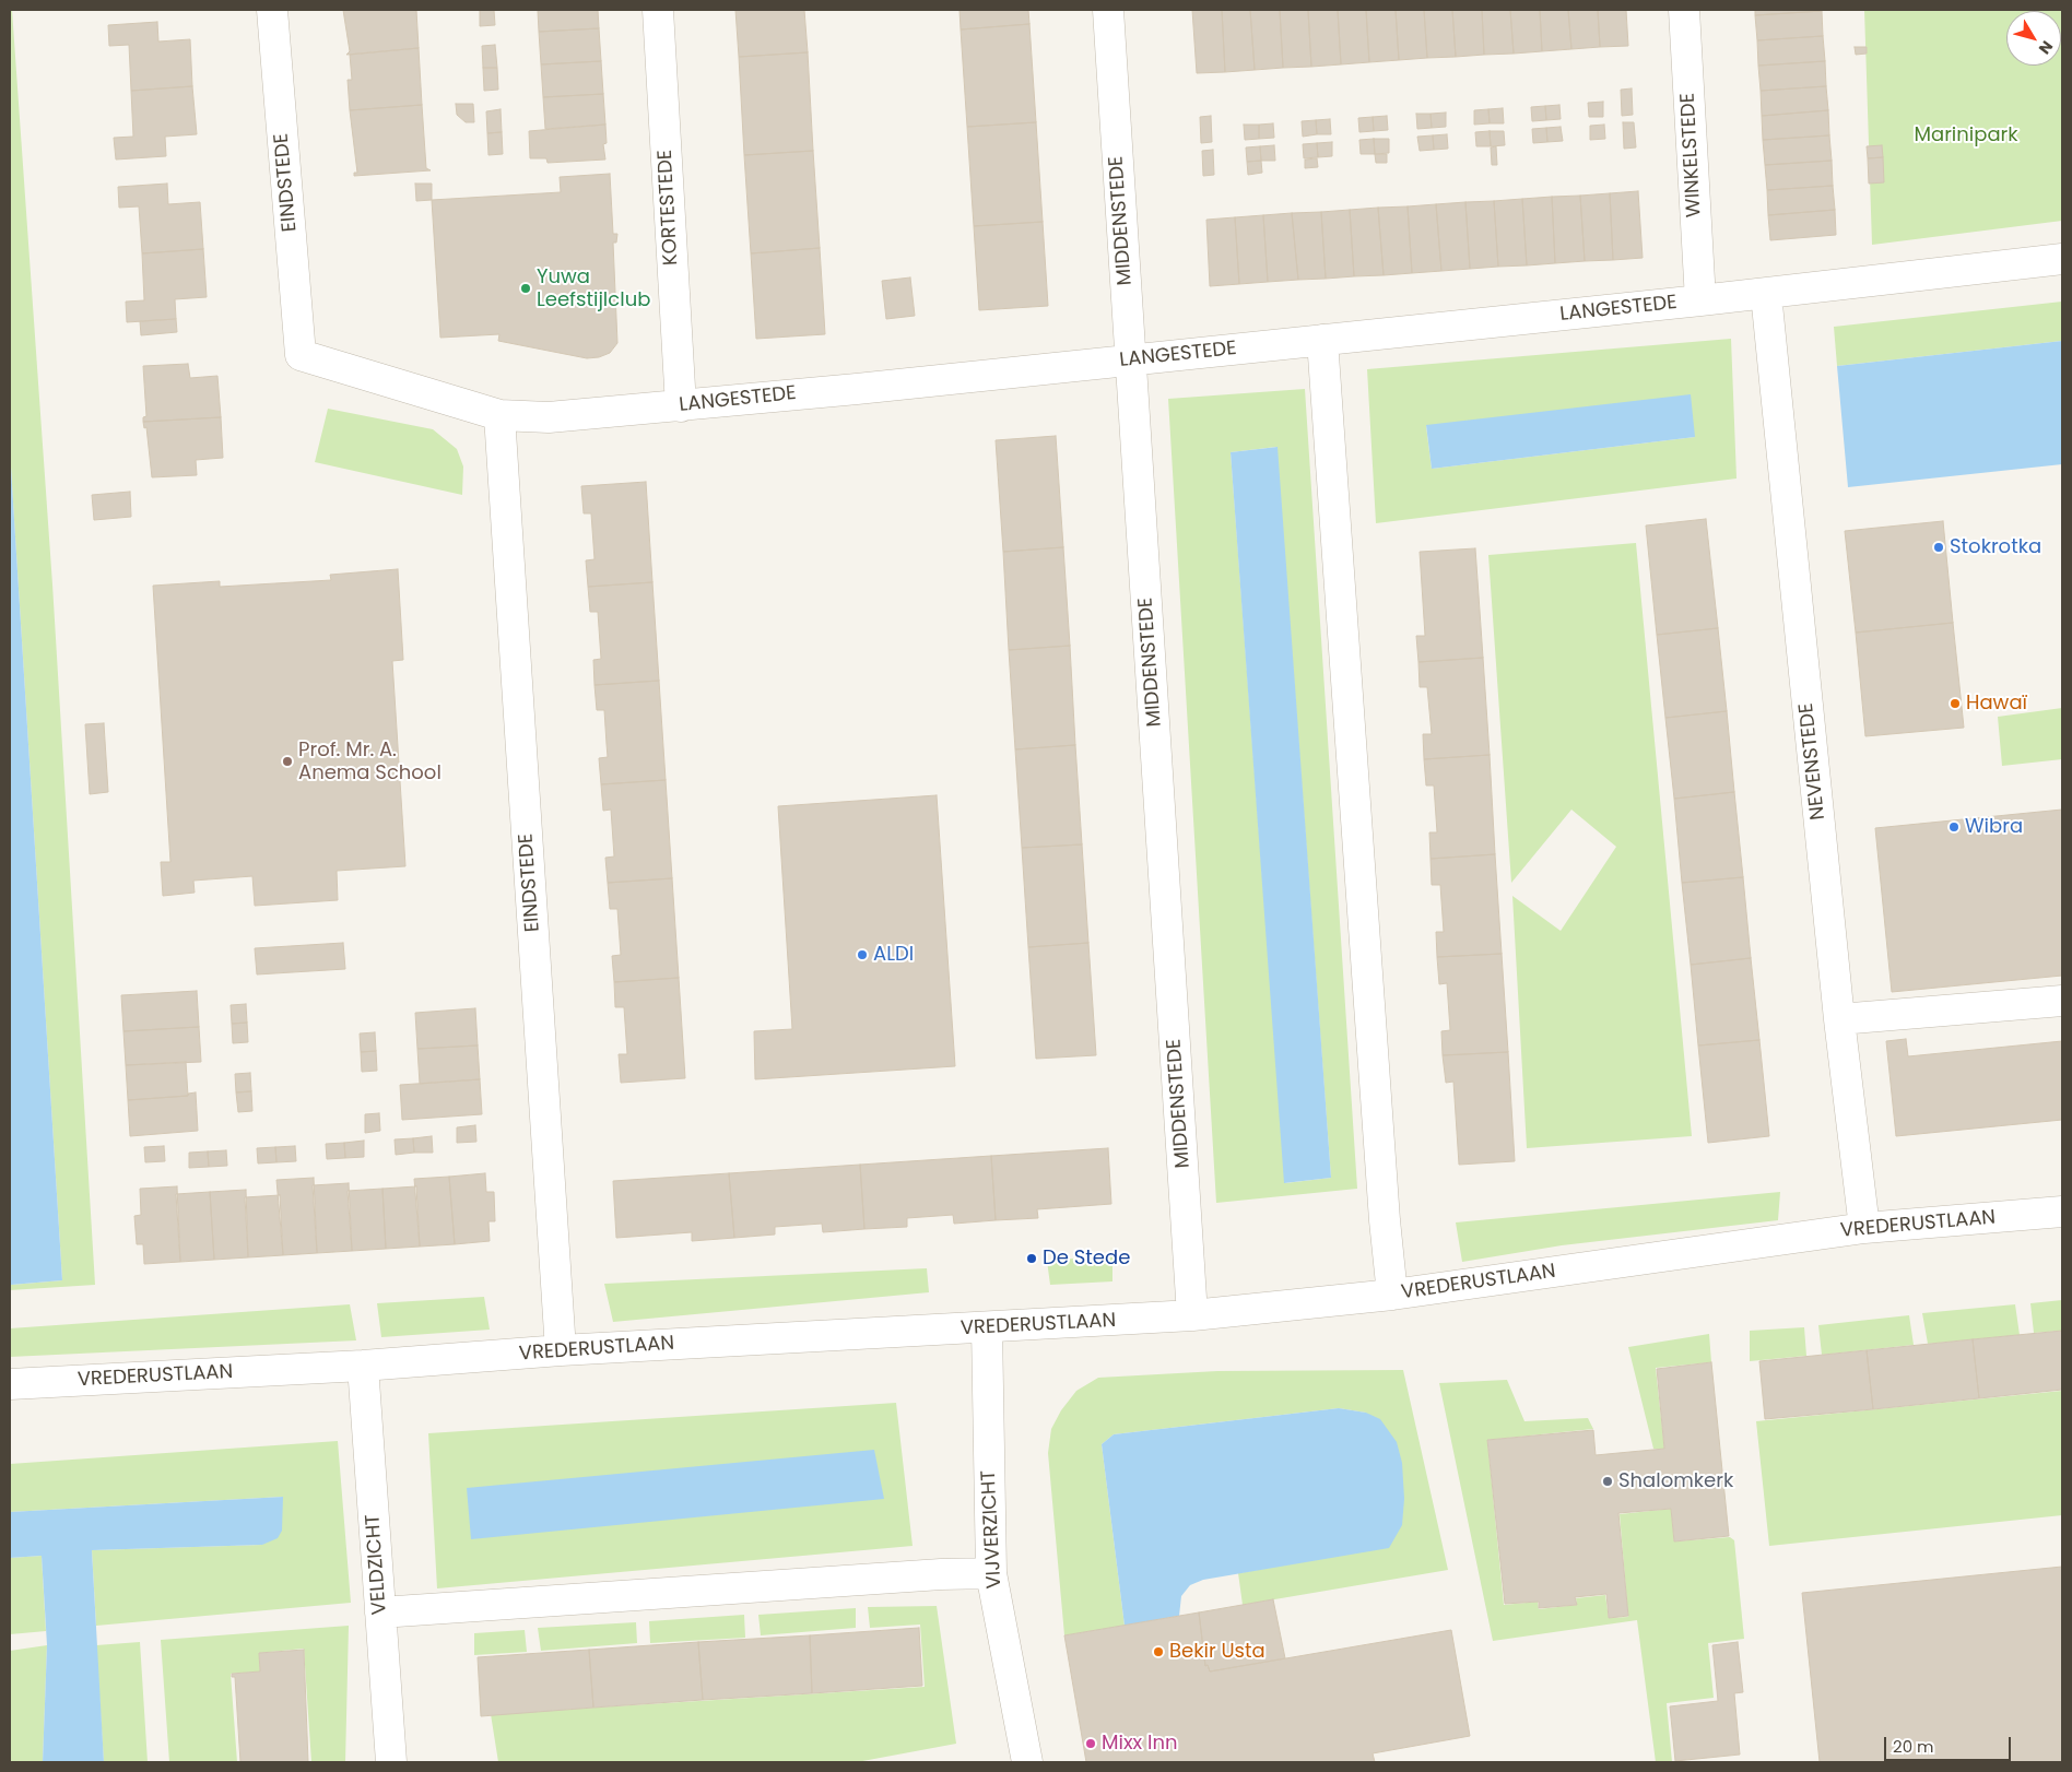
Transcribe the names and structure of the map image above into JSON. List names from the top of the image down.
{
  "streets": {
    "street": [
      "WINKELSTEDE",
      "EINDSTEDE",
      "KORTESTEDE",
      "MIDDENSTEDE",
      "LANGESTEDE",
      "NEVENSTEDE",
      "VREDERUSTLAAN",
      "VIJVERZICHT",
      "VELDZICHT"
    ]
  },
  "crossings": [
    ["WINKELSTEDE", "LANGESTEDE"],
    ["EINDSTEDE", "LANGESTEDE"],
    ["EINDSTEDE", "VREDERUSTLAAN"],
    ["KORTESTEDE", "LANGESTEDE"],
    ["MIDDENSTEDE", "LANGESTEDE"],
    ["MIDDENSTEDE", "VREDERUSTLAAN"],
    ["LANGESTEDE", "NEVENSTEDE"],
    ["NEVENSTEDE", "VREDERUSTLAAN"],
    ["VREDERUSTLAAN", "VIJVERZICHT"],
    ["VREDERUSTLAAN", "VELDZICHT"]
  ],
  "parks": ["Marinipark"],
  "places": [
    "Yuwa Leefstijlclub",
    "Stokrotka",
    "Hawaï",
    "Prof. Mr. A. Anema School",
    "Wibra",
    "ALDI",
    "De Stede",
    "Shalomkerk",
    "Bekir Usta",
    "Mixx Inn"
  ],
  "scale_bar": "20 m",
  "north": "bottom right"
}
